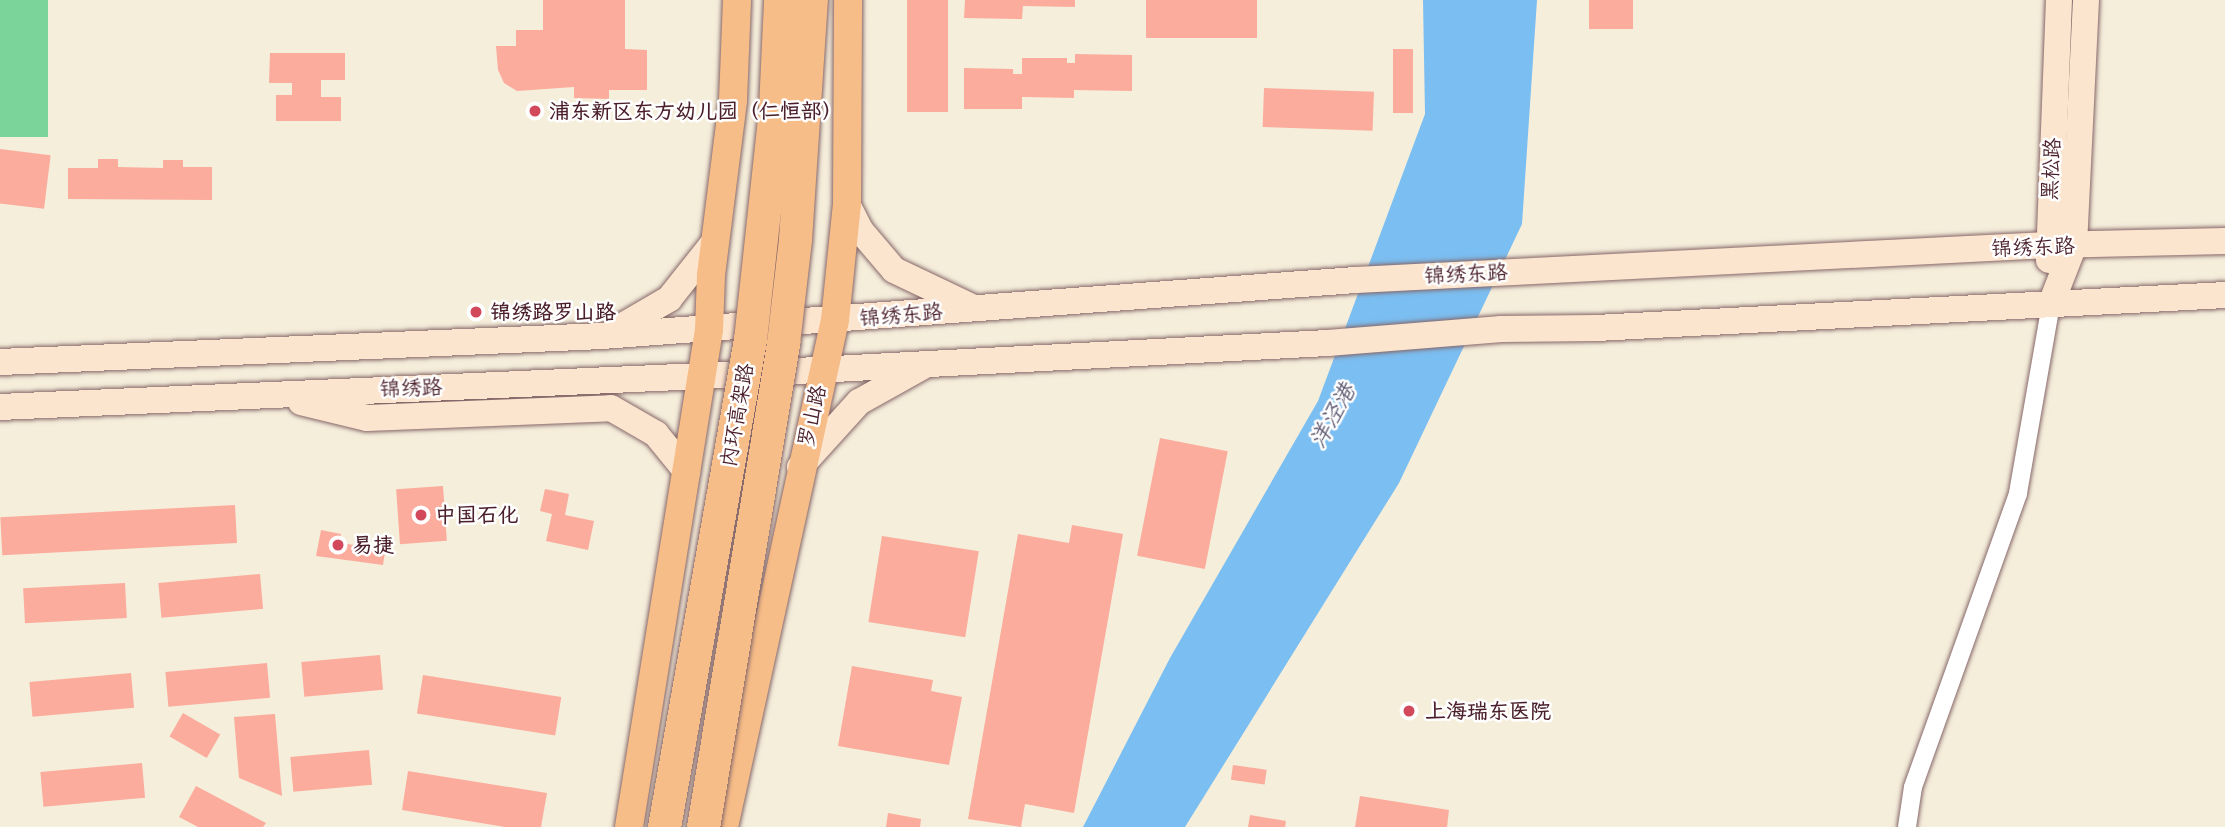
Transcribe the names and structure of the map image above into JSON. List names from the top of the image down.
{
  "streets": {
    "highway": ["内环高架路"],
    "main road": [
      "黑松路",
      "锦绣东路",
      "锦绣路",
      "罗山路"
    ]
  },
  "crossings": [
    ["黑松路", "锦绣东路"],
    ["锦绣东路", "锦绣路"],
    ["锦绣东路", "罗山路"],
    ["锦绣路", "罗山路"]
  ],
  "water": ["洋泾港"],
  "places": [
    "浦东新区东方幼儿园（仁恒部）",
    "锦绣路罗山路",
    "中国石化",
    "易捷",
    "上海瑞东医院"
  ]
}
